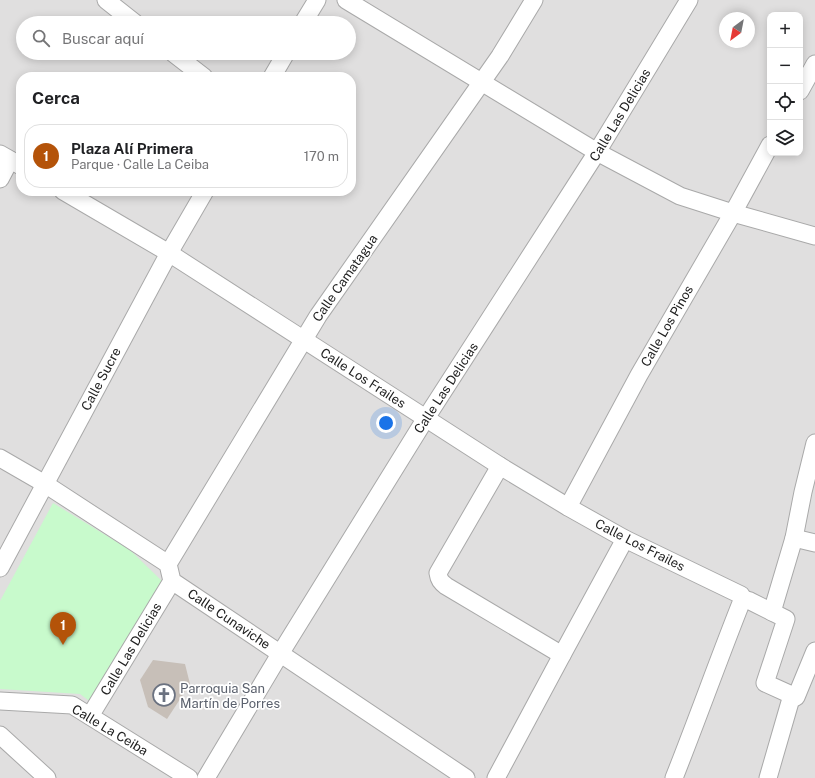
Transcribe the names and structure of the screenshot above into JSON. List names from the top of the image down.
{
  "streets": {
    "street": [
      "Calle Las Delicias",
      "Calle Camatagua",
      "Calle Los Pinos",
      "Calle Los Frailes",
      "Calle Sucre",
      "Calle Cunaviche",
      "Calle La Ceiba"
    ]
  },
  "crossings": [
    ["Calle Las Delicias", "Calle Los Frailes"],
    ["Calle Las Delicias", "Calle Cunaviche"],
    ["Calle Las Delicias", "Calle La Ceiba"],
    ["Calle Camatagua", "Calle Los Frailes"],
    ["Calle Los Pinos", "Calle Los Frailes"],
    ["Calle Los Frailes", "Calle Sucre"]
  ],
  "places": {
    "church": ["Parroquia San Martín de Porres"]
  },
  "north": "bottom left",
  "page": {
    "map_buttons": ["+", "−"],
    "search": "Buscar aquí",
    "heading": "Cerca",
    "list": [
      {
        "mark": "1",
        "name": "Plaza Alí Primera",
        "note": "Parque · Calle La Ceiba",
        "value": "170 m"
      }
    ],
    "pins": "1"
  }
}
